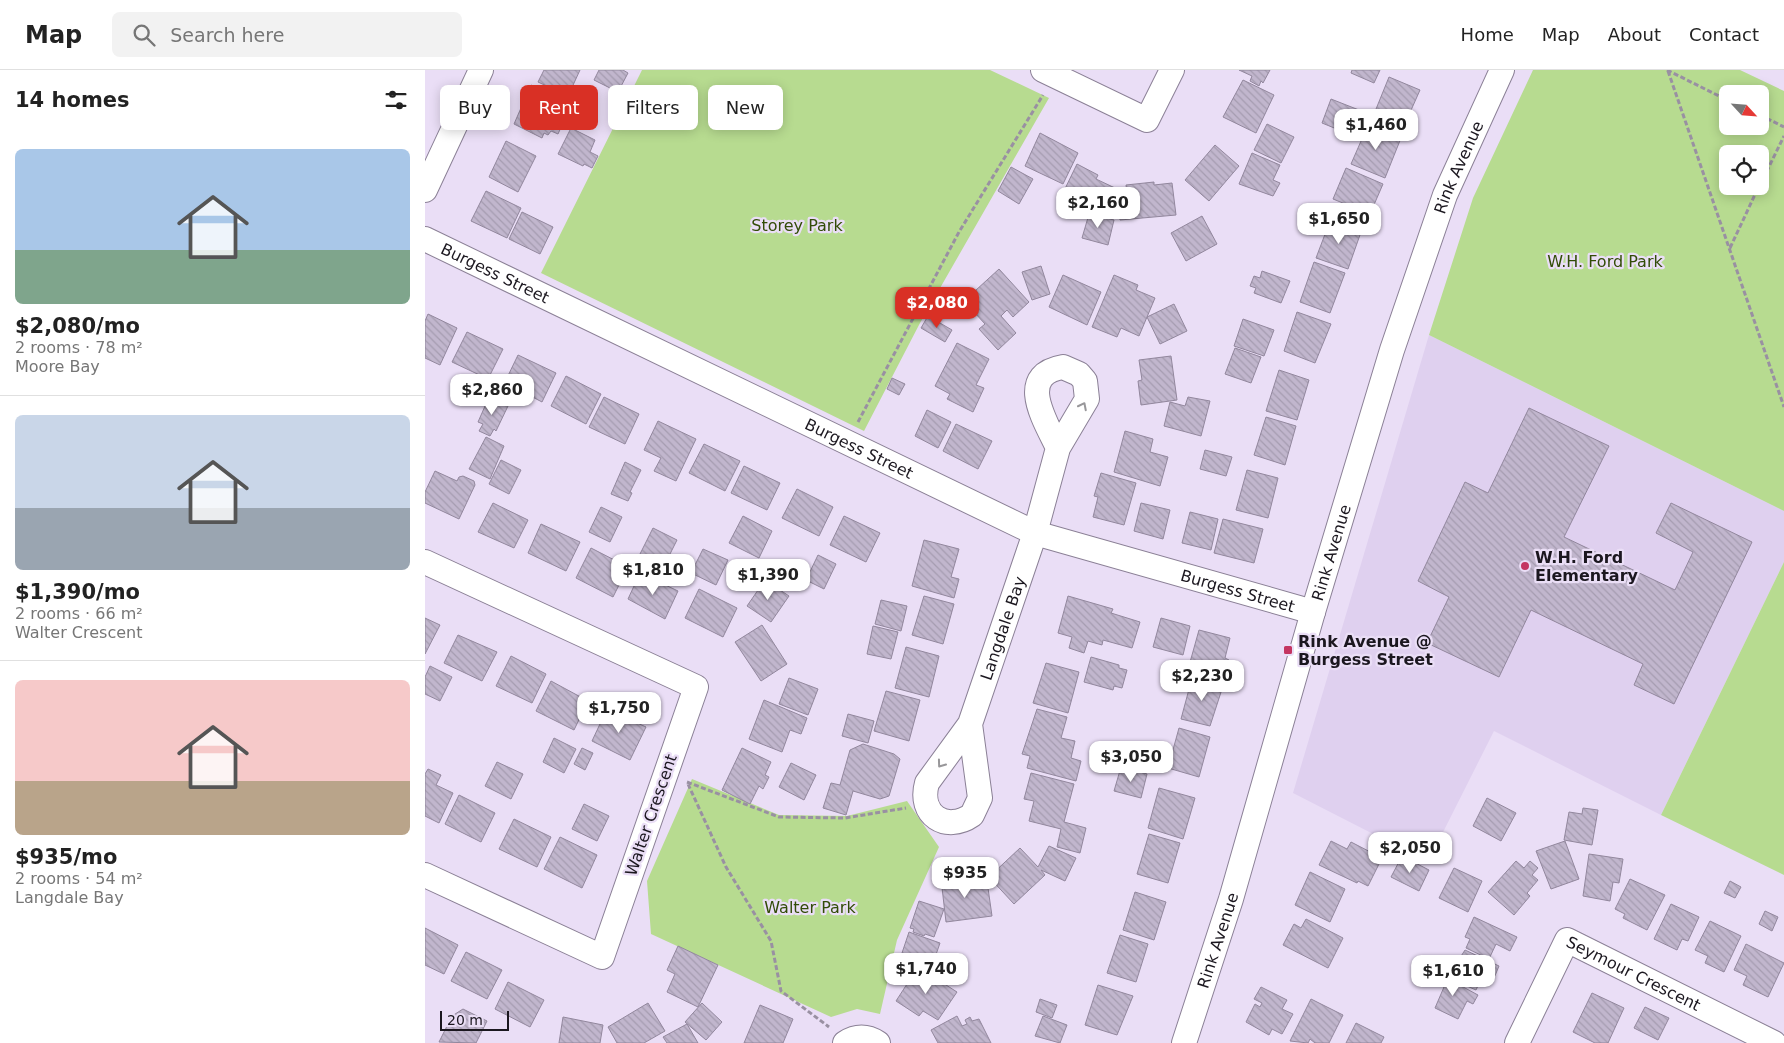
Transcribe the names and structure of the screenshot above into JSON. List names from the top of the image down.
{
  "streets": {
    "street": [
      "Rink Avenue",
      "Burgess Street",
      "Langdale Bay",
      "Walter Crescent",
      "Seymour Crescent"
    ]
  },
  "crossings": [
    ["Rink Avenue", "Burgess Street"],
    ["Burgess Street", "Langdale Bay"]
  ],
  "parks": ["Storey Park", "W.H. Ford Park", "Walter Park"],
  "places": {
    "other": ["W.H. Ford Elementary"],
    "transit": ["Rink Avenue @ Burgess Street"]
  },
  "scale_bar": "20 m",
  "north": "bottom right",
  "page": {
    "header": "Map",
    "search": "Search here",
    "nav": [
      "Home",
      "Map",
      "About",
      "Contact"
    ],
    "heading": "14 homes",
    "chip": [
      "Buy",
      "Rent",
      "Filters",
      "New"
    ],
    "price": [
      "$1,460",
      "$2,160",
      "$1,650",
      "$2,080",
      "$2,860",
      "$1,810",
      "$1,390",
      "$2,230",
      "$1,750",
      "$3,050",
      "$2,050",
      "$935",
      "$1,740",
      "$1,610"
    ],
    "list": [
      {
        "name": "$2,080/mo",
        "note": "2 rooms · 78 m² · Moore Bay"
      },
      {
        "name": "$1,390/mo",
        "note": "2 rooms · 66 m² · Walter Crescent"
      },
      {
        "name": "$935/mo",
        "note": "2 rooms · 54 m² · Langdale Bay"
      }
    ],
    "scale": "20 m"
  }
}
